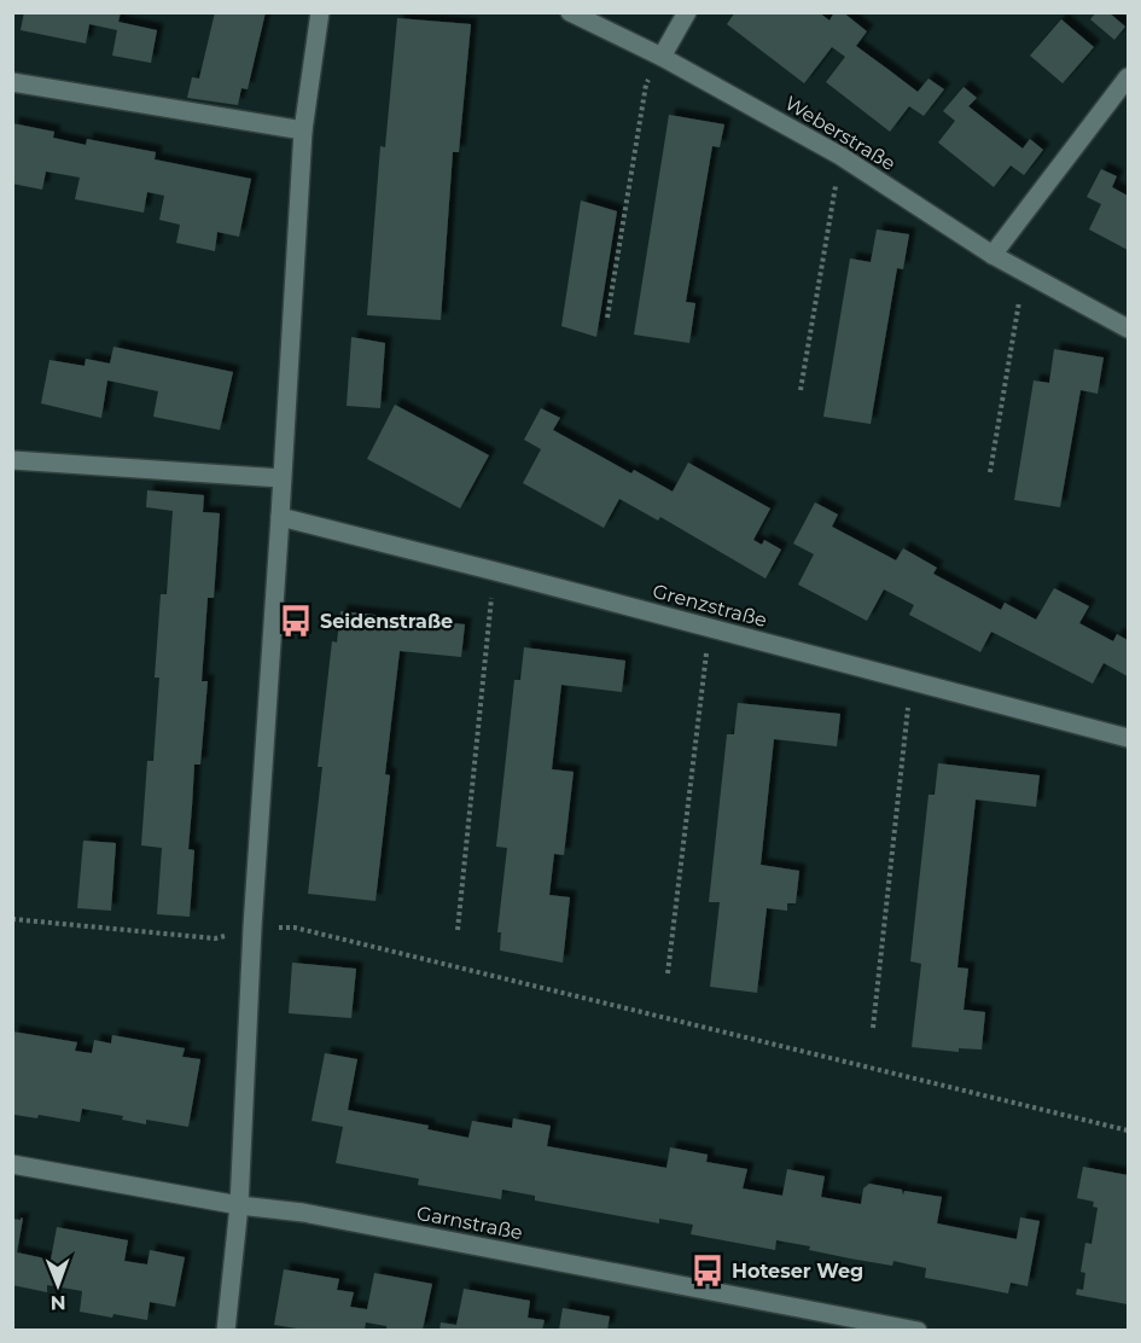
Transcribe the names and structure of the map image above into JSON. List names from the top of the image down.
{
  "streets": {
    "street": ["Weberstraße", "Grenzstraße", "Garnstraße"]
  },
  "places": {
    "bus stop": ["Seidenstraße", "Hoteser Weg"]
  },
  "north": "bottom"
}
